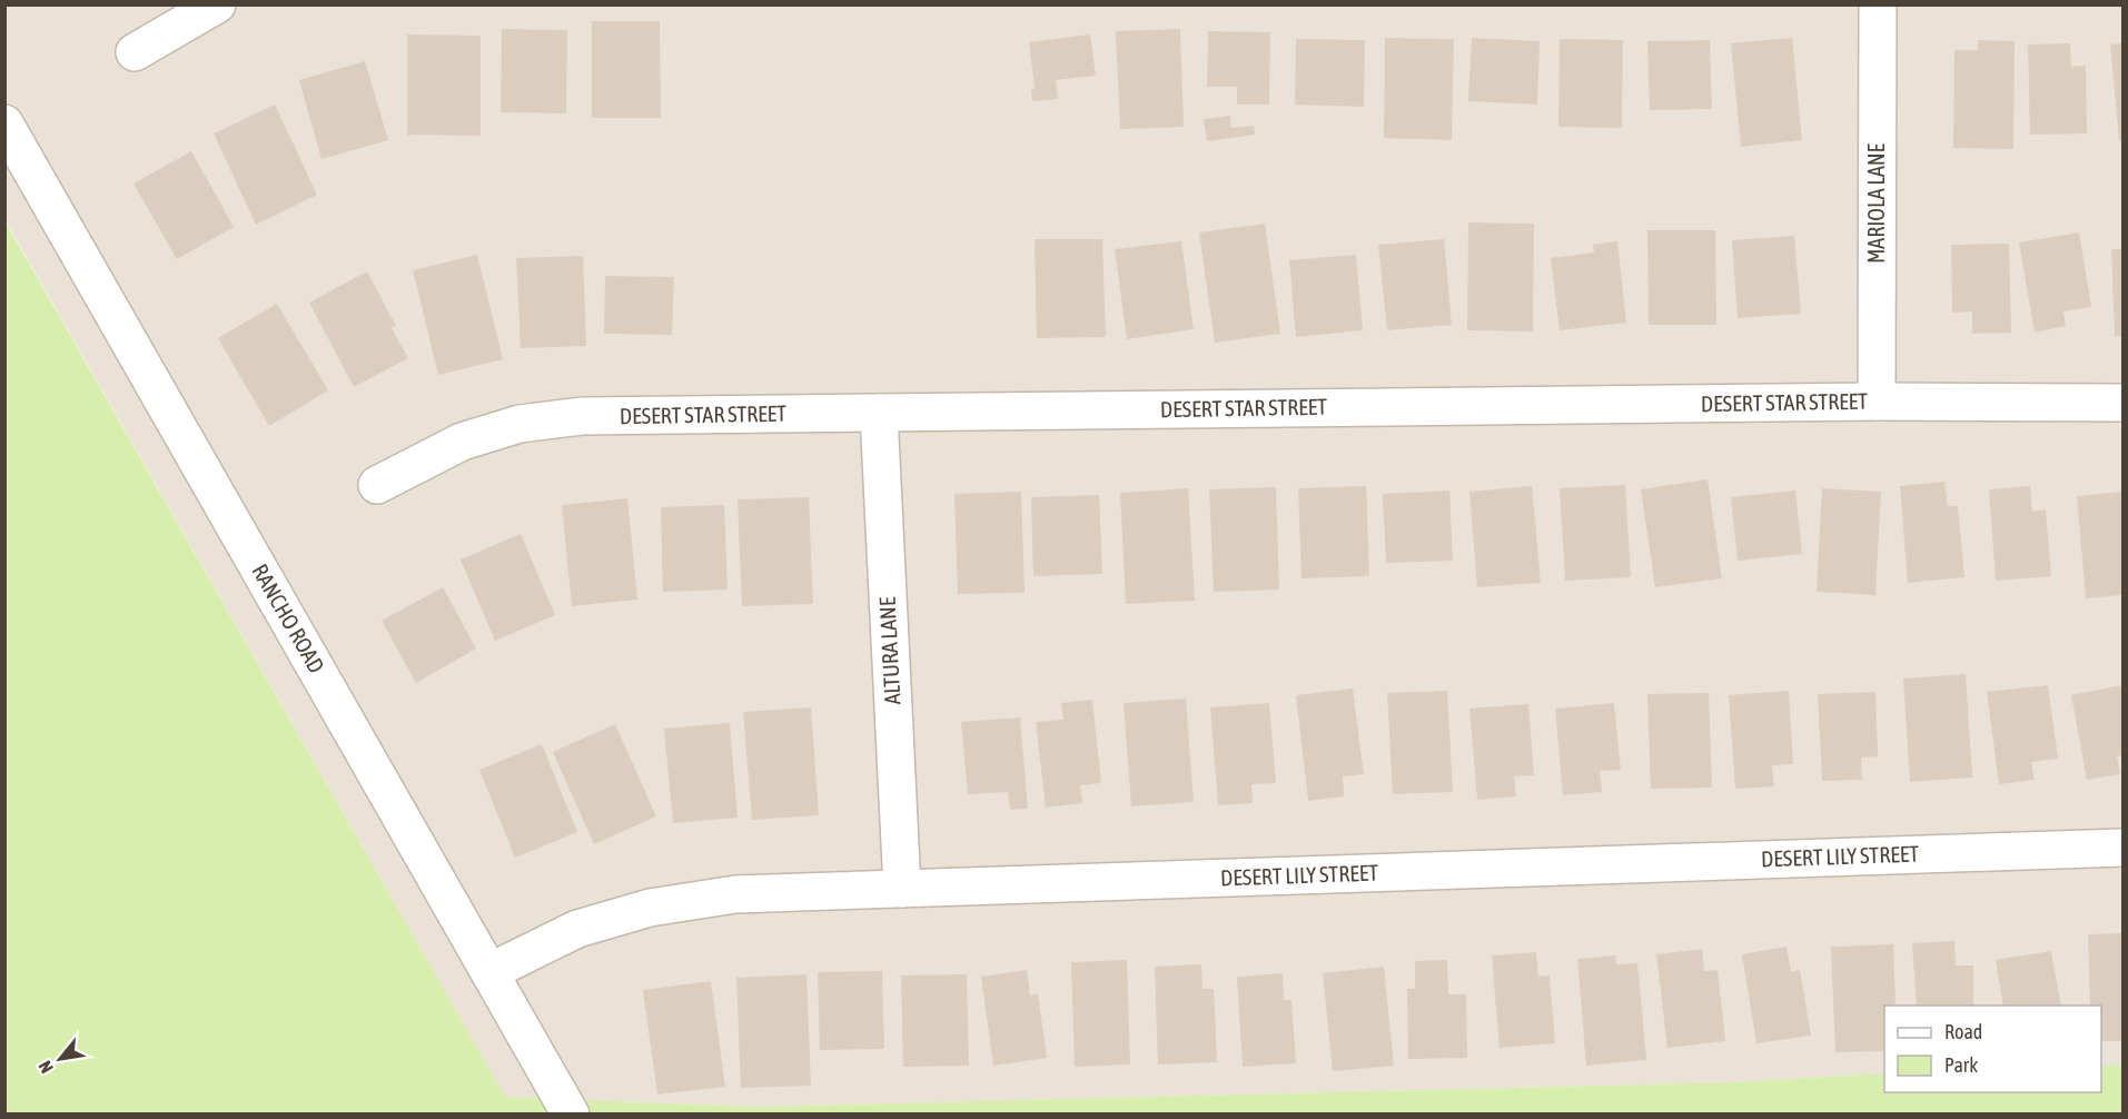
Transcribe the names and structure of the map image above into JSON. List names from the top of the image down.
{
  "streets": {
    "street": [
      "MARIOLA LANE",
      "DESERT STAR STREET",
      "RANCHO ROAD",
      "ALTURA LANE",
      "DESERT LILY STREET"
    ]
  },
  "crossings": [
    ["MARIOLA LANE", "DESERT STAR STREET"],
    ["DESERT STAR STREET", "ALTURA LANE"],
    ["RANCHO ROAD", "DESERT LILY STREET"],
    ["ALTURA LANE", "DESERT LILY STREET"]
  ],
  "legend": ["Road", "Park"],
  "north": "bottom left"
}
